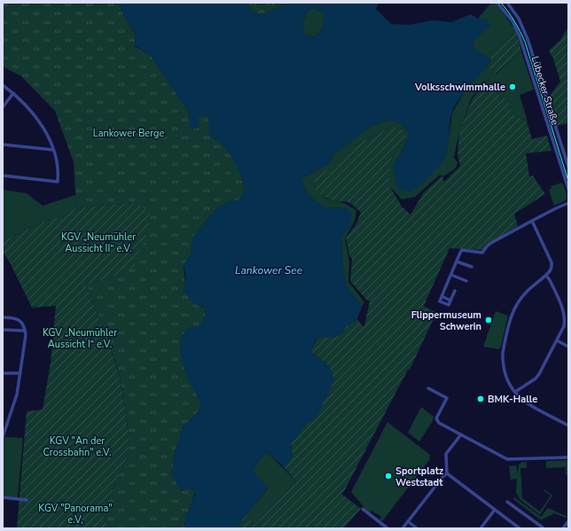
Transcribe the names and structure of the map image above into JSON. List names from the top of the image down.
{
  "streets": {
    "street": ["Lübecker Straße"]
  },
  "water": ["Lankower See"],
  "parks": [
    "Lankower Berge",
    "KGV „Neumühler Aussicht II“ e.V.",
    "KGV „Neumühler Aussicht I“ e.V.",
    "KGV \"An der Crossbahn\" e.V.",
    "KGV \"Panorama\" e.V,"
  ],
  "places": [
    "Volksschwimmhalle",
    "Flippermuseum Schwerin",
    "BMK-Halle",
    "Sportplatz Weststadt"
  ]
}
